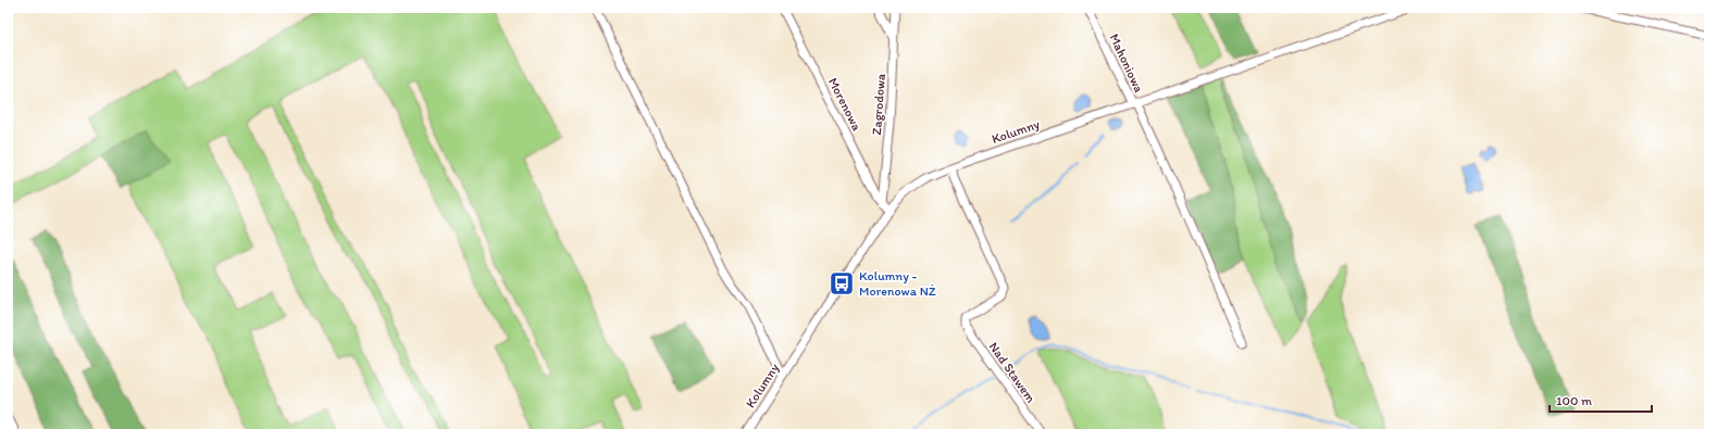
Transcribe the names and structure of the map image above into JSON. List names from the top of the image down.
{
  "streets": {
    "street": [
      "Mahoniowa",
      "Morenowa",
      "Zagrodowa",
      "Kolumny",
      "Nad Stawem"
    ]
  },
  "crossings": [
    ["Mahoniowa", "Kolumny"],
    ["Morenowa", "Zagrodowa"],
    ["Morenowa", "Kolumny"],
    ["Kolumny", "Nad Stawem"]
  ],
  "places": {
    "bus stop": ["Kolumny - Morenowa NŻ"]
  },
  "scale_bar": "100 m"
}
